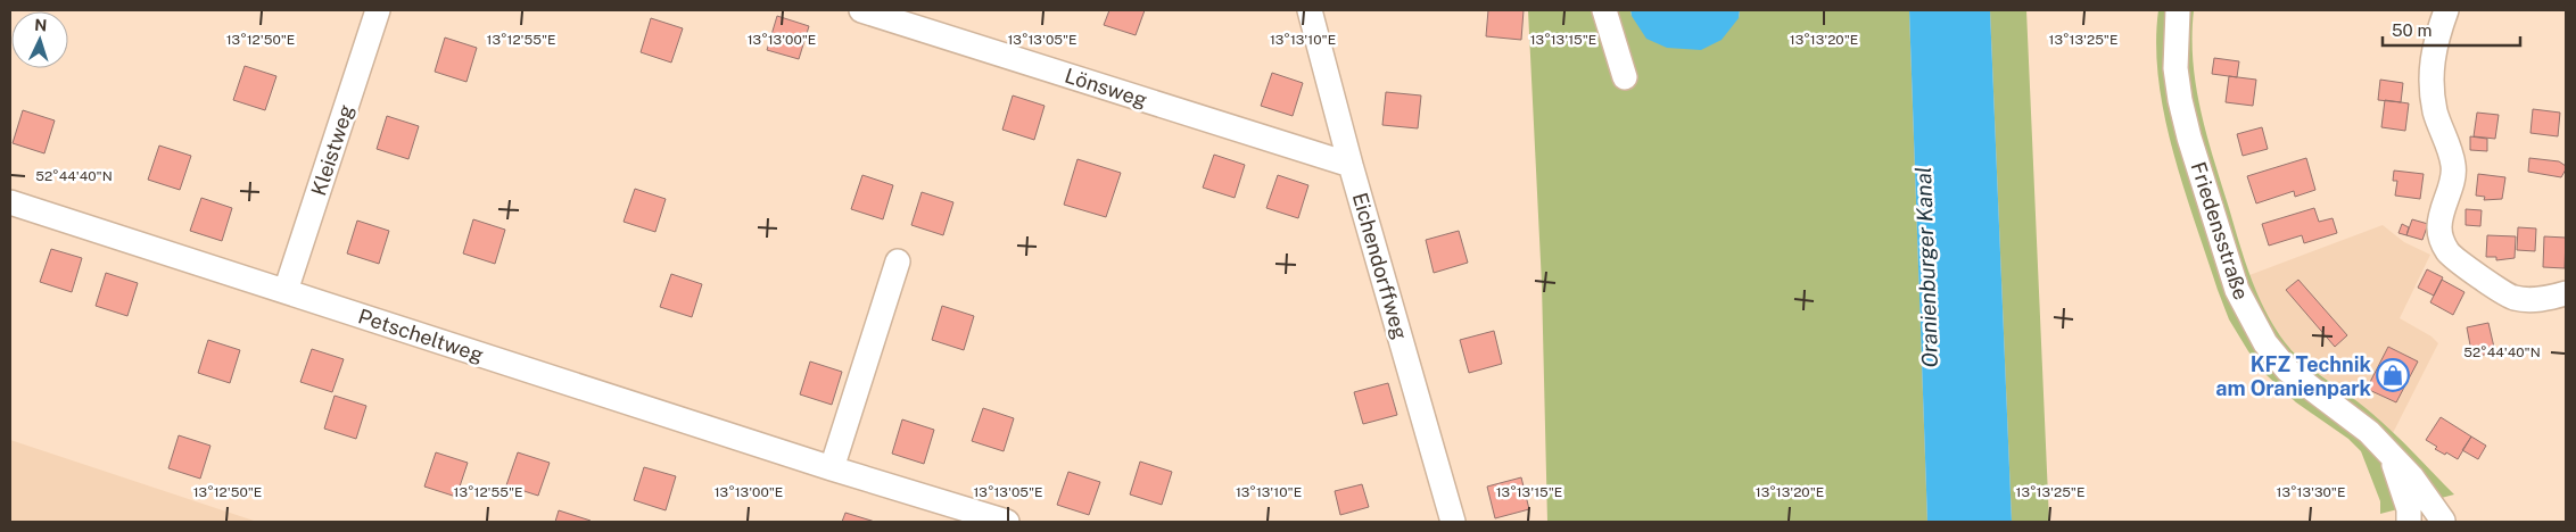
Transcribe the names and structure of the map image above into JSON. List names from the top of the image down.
{
  "streets": {
    "street": [
      "Lönsweg",
      "Kleistweg",
      "Friedensstraße",
      "Eichendorffweg",
      "Petscheltweg"
    ]
  },
  "crossings": [
    ["Lönsweg", "Eichendorffweg"],
    ["Kleistweg", "Petscheltweg"]
  ],
  "water": ["Oranienburger Kanal"],
  "places": {
    "shop": ["KFZ Technik am Oranienpark"]
  },
  "scale_bar": "50 m",
  "north": "top",
  "coordinates": [
    "13°12'50\"E",
    "13°12'55\"E",
    "13°13'00\"E",
    "13°13'05\"E",
    "13°13'10\"E",
    "13°13'15\"E",
    "13°13'20\"E",
    "13°13'25\"E",
    "52°44'40\"N",
    "13°13'30\"E"
  ]
}
